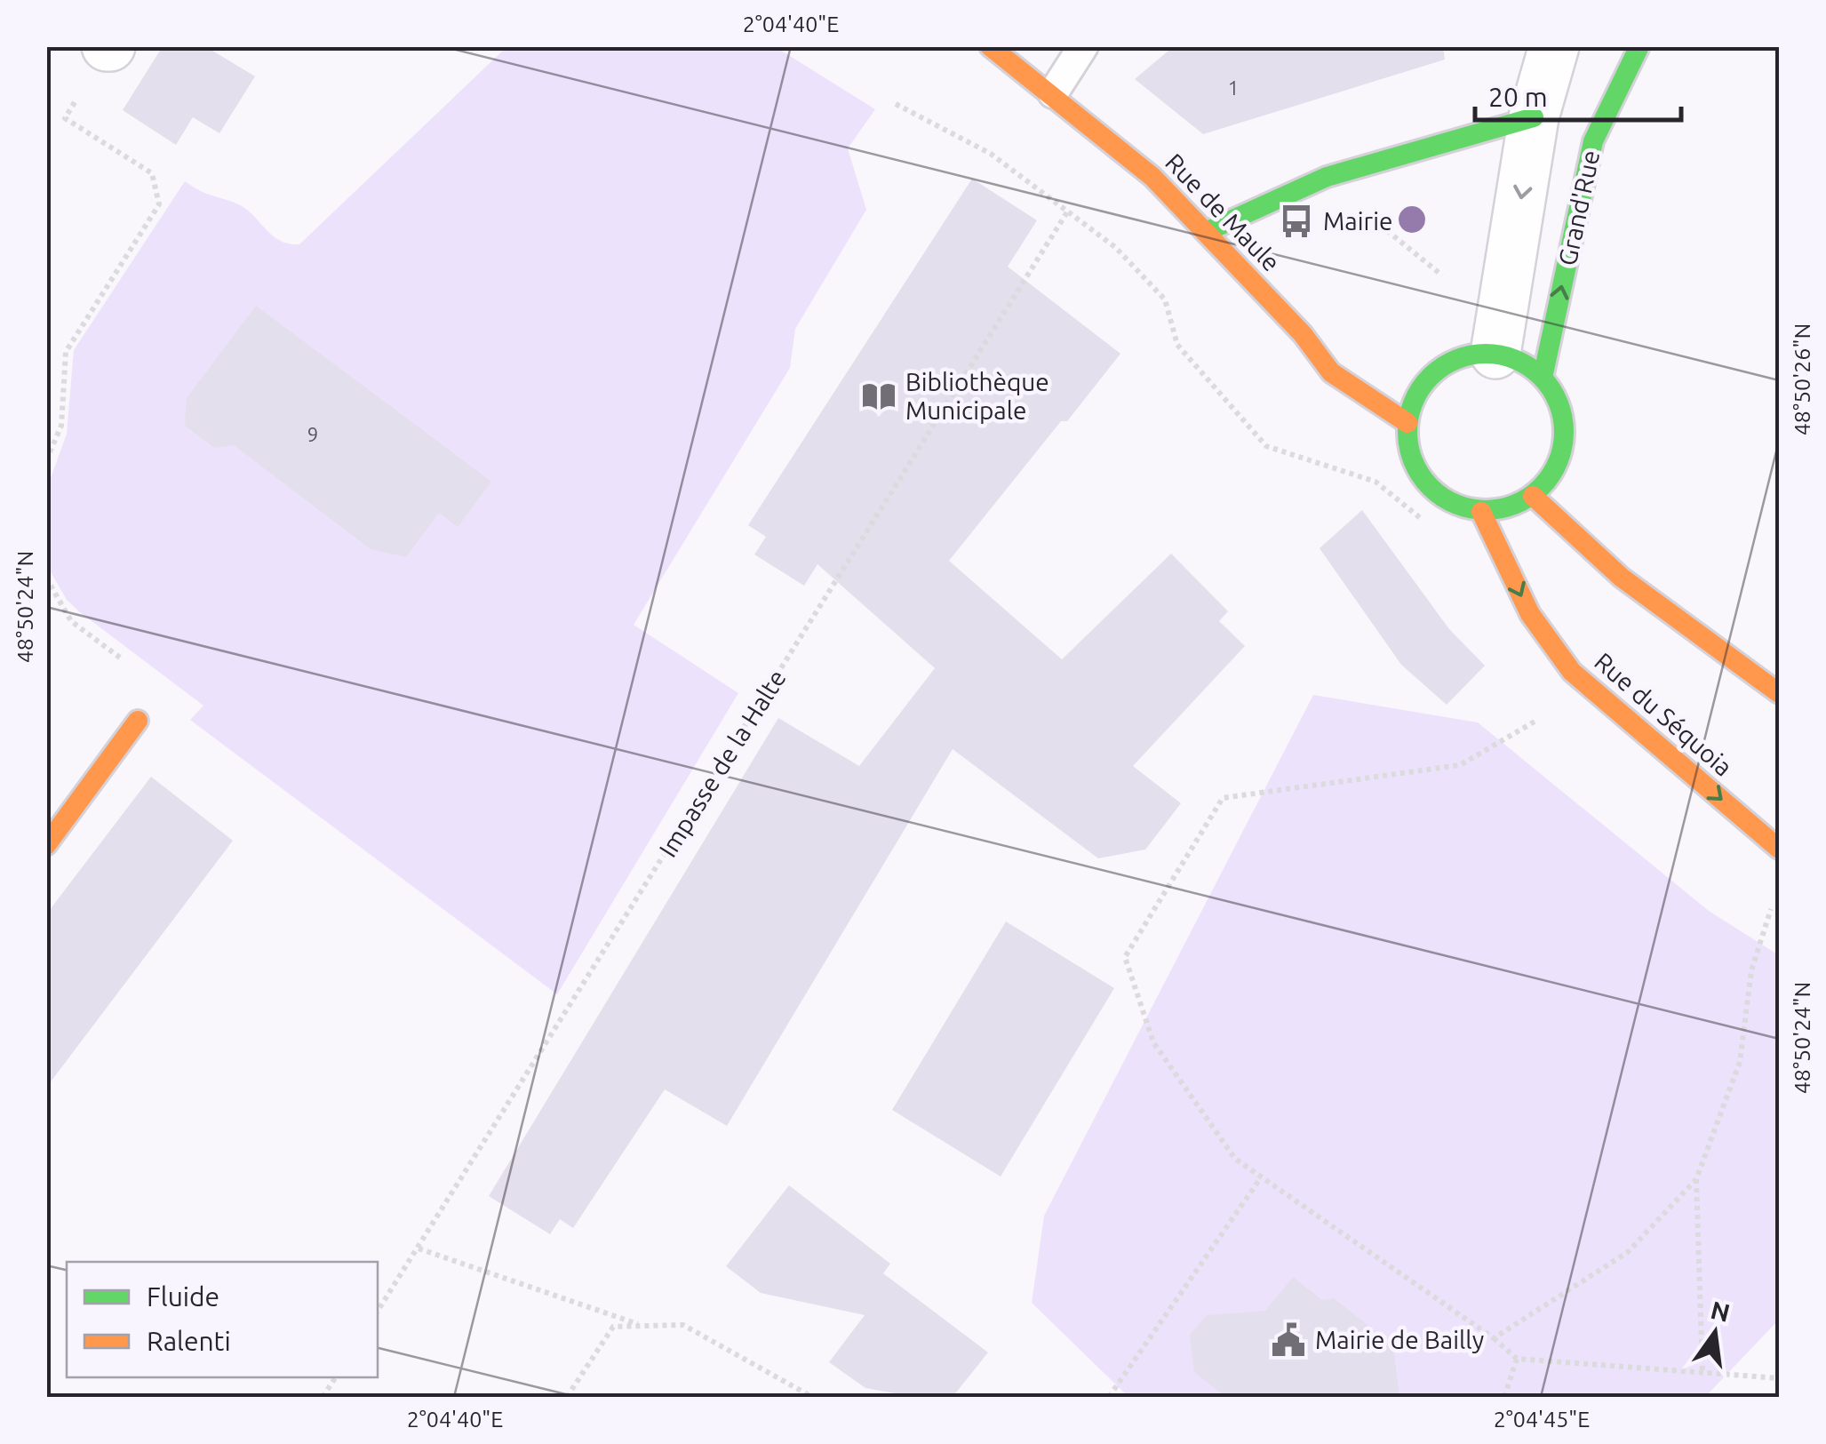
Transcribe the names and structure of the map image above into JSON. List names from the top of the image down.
{
  "streets": {
    "street": ["Grand'Rue", "Rue de Maule", "Rue du Séquoia"],
    "path": ["Impasse de la Halte"]
  },
  "crossings": [
    ["Grand'Rue", "Rue de Maule"],
    ["Grand'Rue", "Rue du Séquoia"],
    ["Rue de Maule", "Rue du Séquoia"]
  ],
  "places": {
    "bus stop": ["Mairie"],
    "library": ["Bibliothèque Municipale"],
    "public building": ["Mairie de Bailly"]
  },
  "house_numbers": ["1", "9"],
  "legend": ["Fluide", "Ralenti"],
  "scale_bar": "20 m",
  "north": "top",
  "coordinates": [
    "2°04'40\"E",
    "48°50'26\"N",
    "48°50'24\"N",
    "2°04'45\"E"
  ]
}
